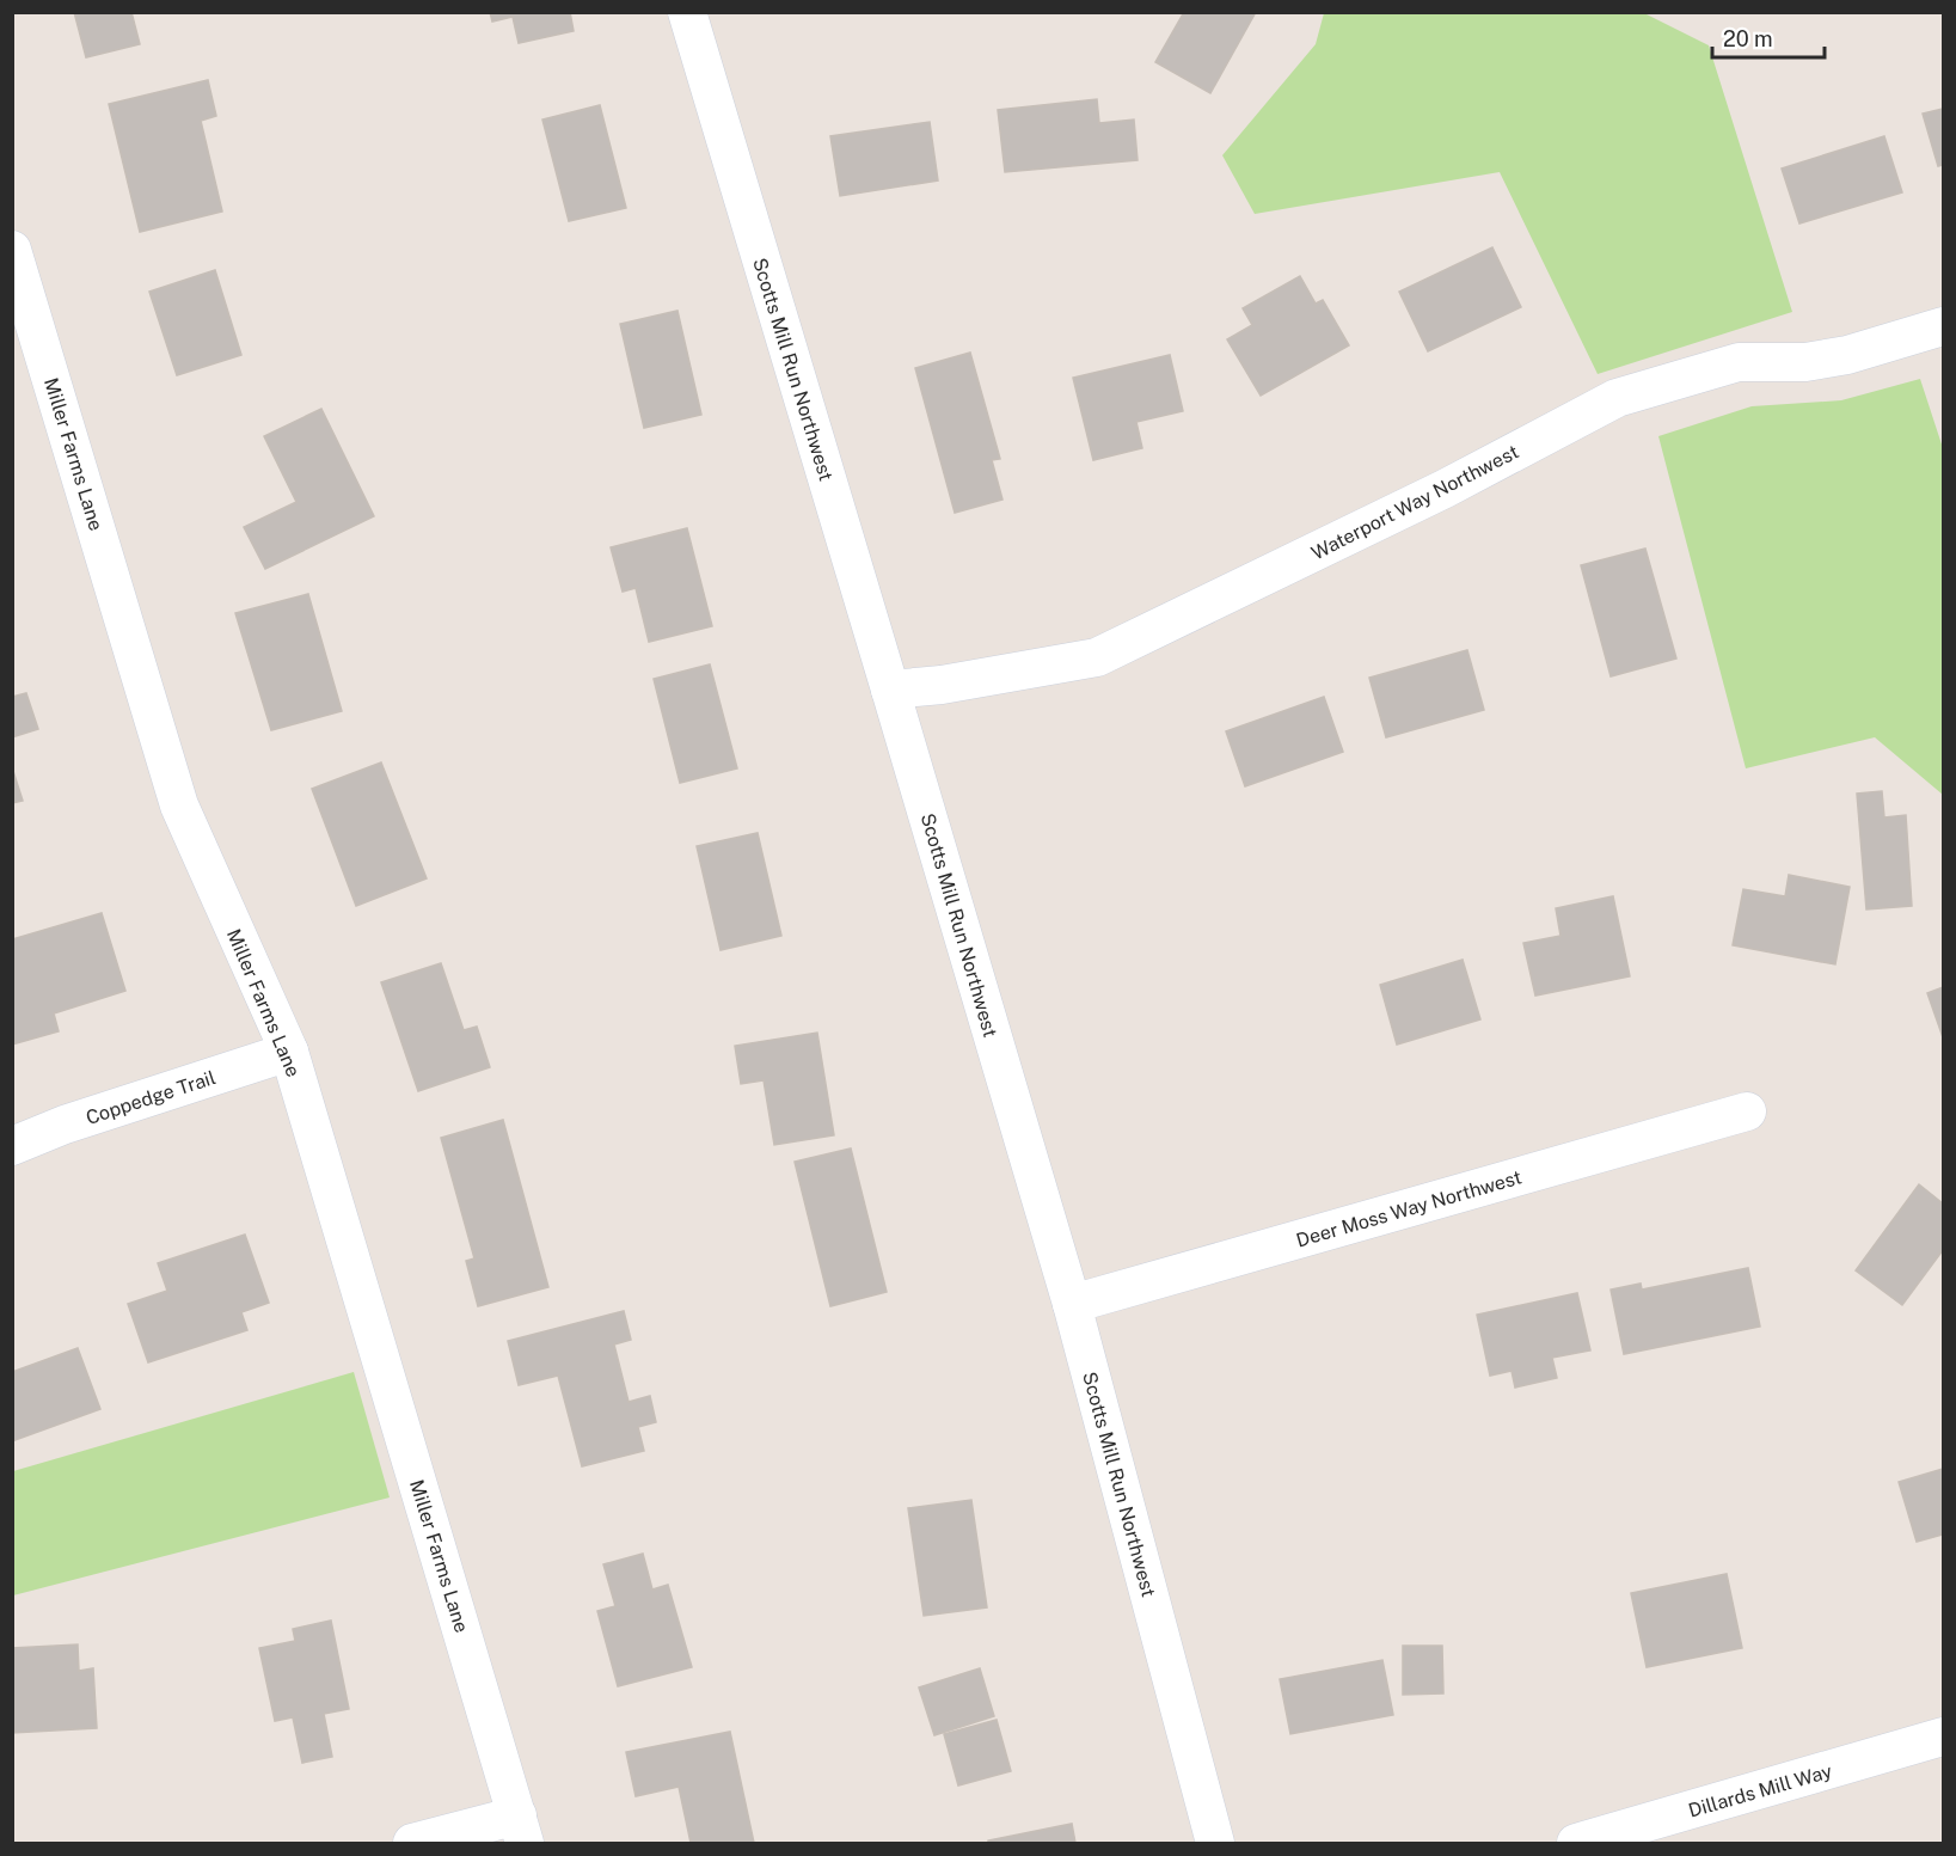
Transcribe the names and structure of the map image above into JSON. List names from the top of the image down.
{
  "streets": {
    "street": [
      "Scotts Mill Run Northwest",
      "Miller Farms Lane",
      "Waterport Way Northwest",
      "Coppedge Trail",
      "Deer Moss Way Northwest",
      "Dillards Mill Way"
    ]
  },
  "crossings": [
    ["Scotts Mill Run Northwest", "Waterport Way Northwest"],
    ["Scotts Mill Run Northwest", "Deer Moss Way Northwest"],
    ["Miller Farms Lane", "Coppedge Trail"]
  ],
  "scale_bar": "20 m"
}
